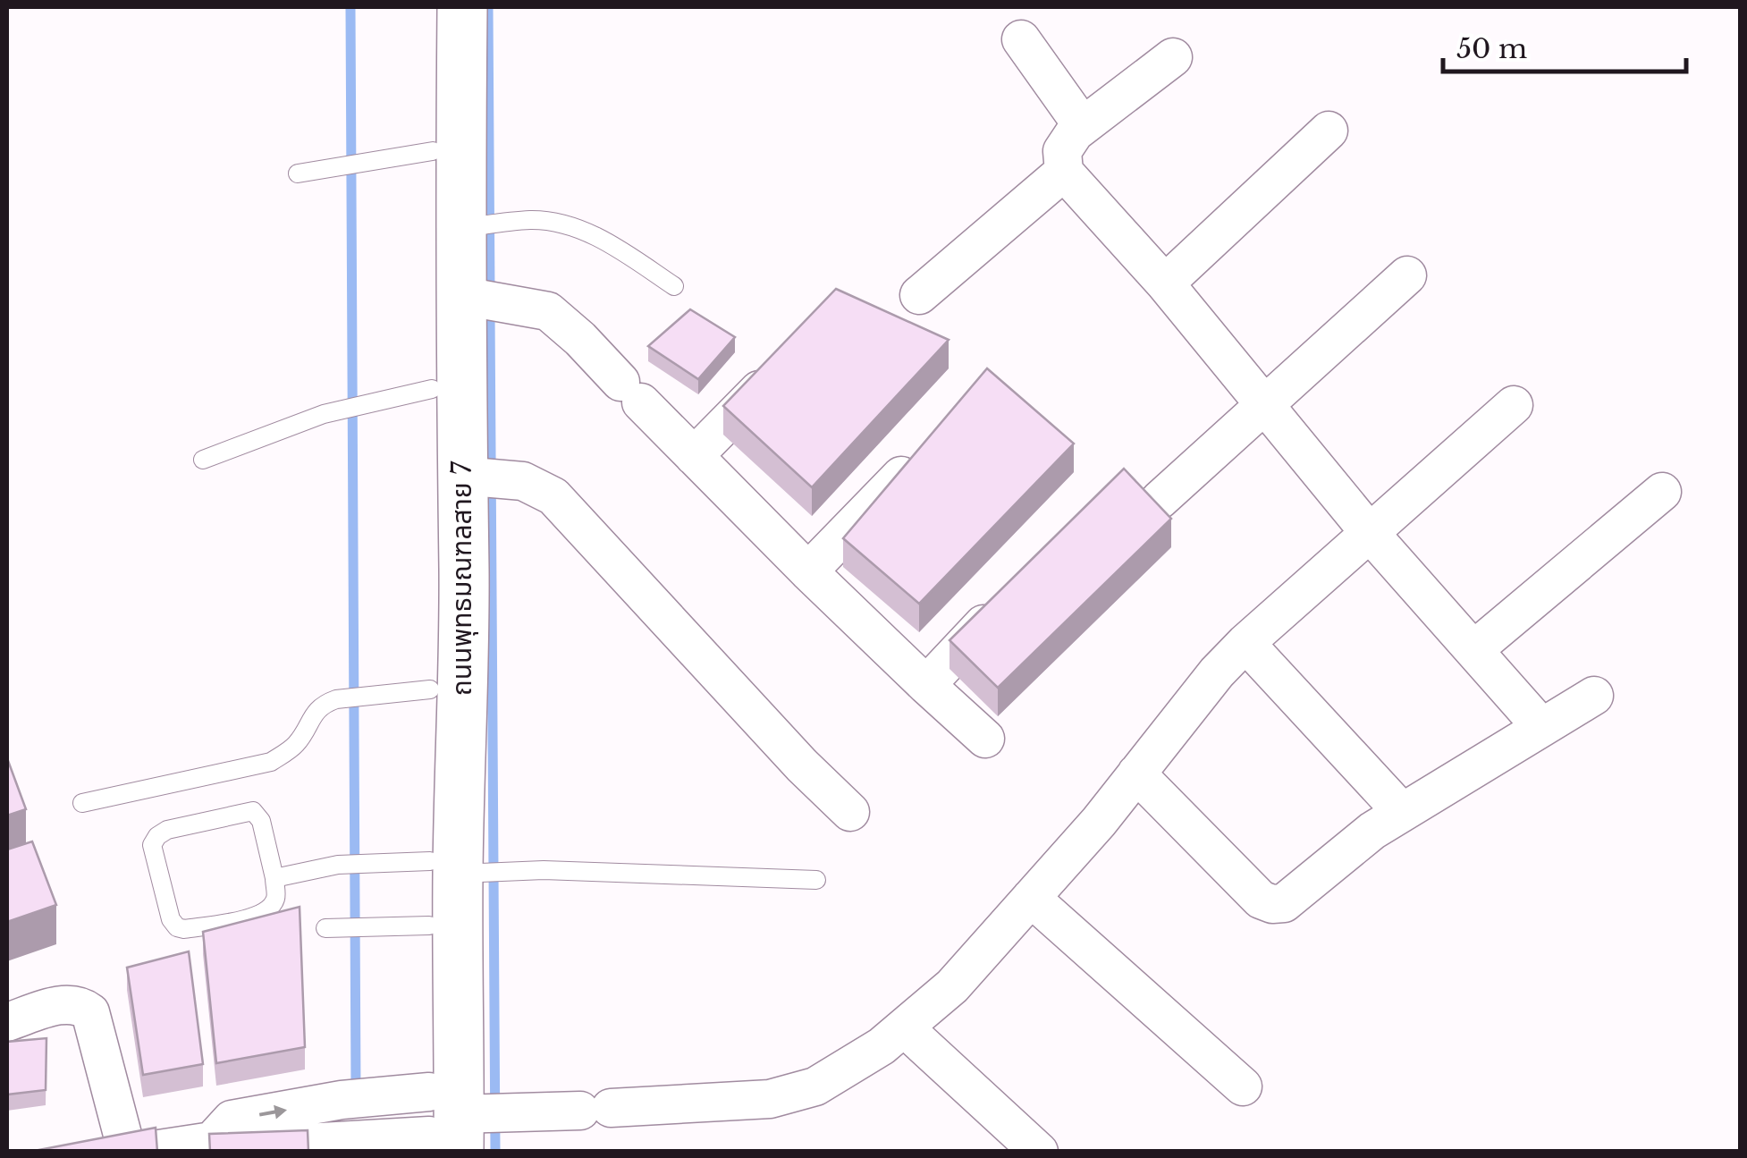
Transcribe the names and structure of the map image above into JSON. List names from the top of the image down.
{
  "streets": {
    "main road": ["ถนนพุทธมณฑลสาย 7"]
  },
  "scale_bar": "50 m"
}
